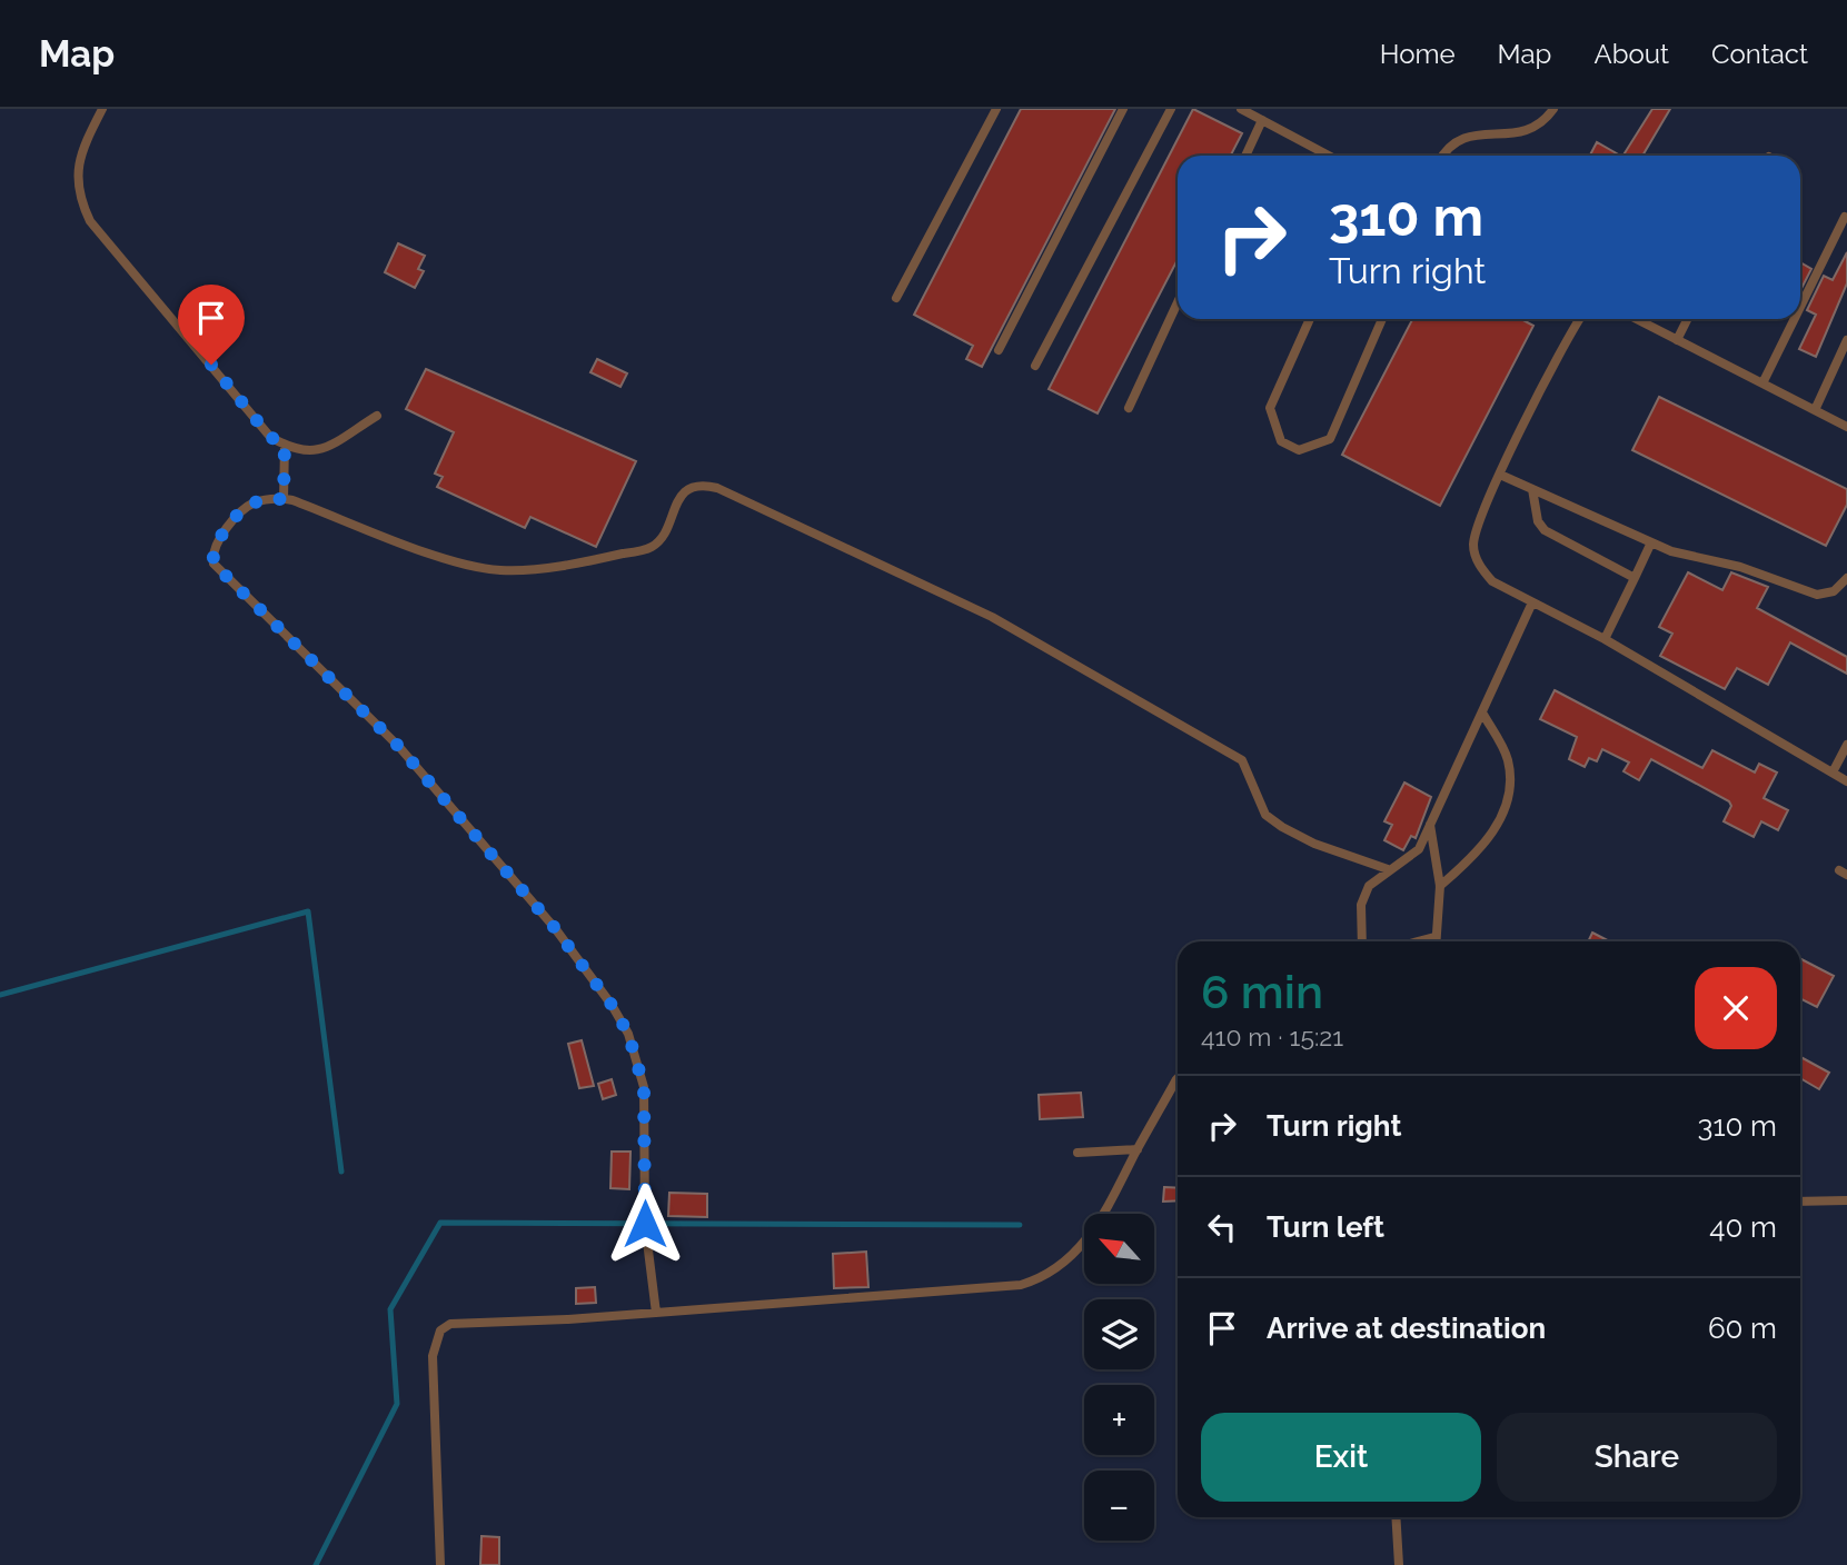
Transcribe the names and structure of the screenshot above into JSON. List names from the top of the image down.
{
  "north": "top left",
  "page": {
    "header": "Map",
    "nav": [
      "Home",
      "Map",
      "About",
      "Contact"
    ],
    "turn": ["310 m", "Turn right"],
    "heading": ["6 min", "410 m · 15:21"],
    "list": [
      {
        "name": "Turn right",
        "value": "310 m"
      },
      {
        "name": "Turn left",
        "value": "40 m"
      },
      {
        "name": "Arrive at destination",
        "value": "60 m"
      }
    ],
    "map_buttons": ["+", "−"],
    "buttons": ["Exit", "Share"]
  }
}
